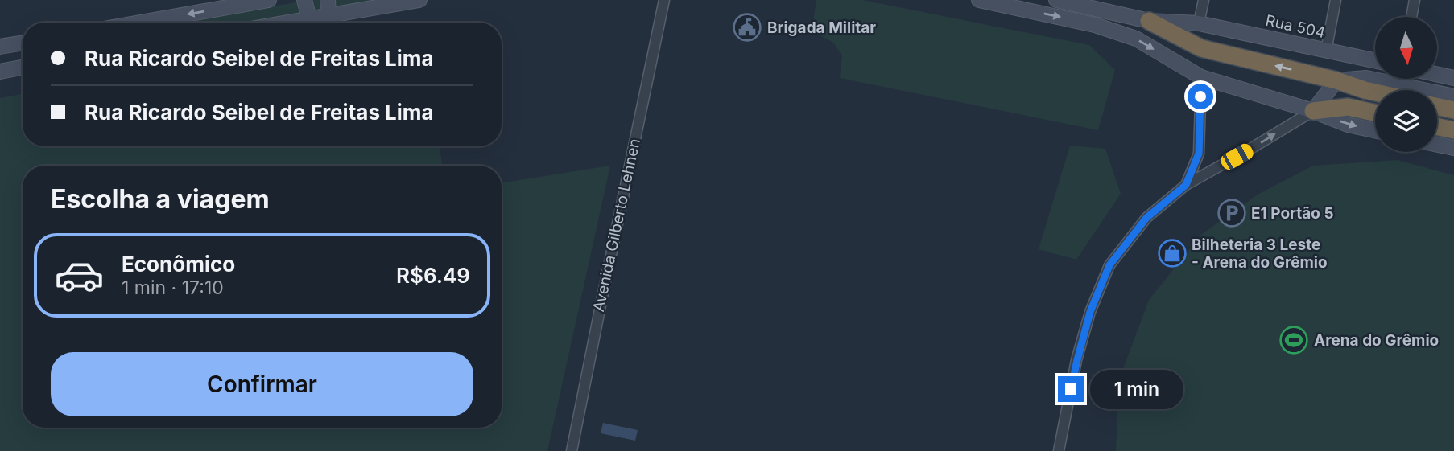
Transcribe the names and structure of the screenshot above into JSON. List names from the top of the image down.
{
  "streets": {
    "main road": ["Rua 504"],
    "street": ["Avenida Gilberto Lehnen"]
  },
  "places": {
    "public building": ["Brigada Militar"],
    "parking": ["E1 Portão 5"],
    "shop": ["Bilheteria 3 Leste - Arena do Grêmio"],
    "sports": ["Arena do Grêmio"]
  },
  "north": "bottom",
  "page": {
    "banner": ["Rua Ricardo Seibel de Freitas Lima", "Rua Ricardo Seibel de Freitas Lima"],
    "heading": "Escolha a viagem",
    "list": [
      {
        "name": "Econômico",
        "note": "1 min · 17:10",
        "value": "R$6.49"
      }
    ],
    "buttons": "Confirmar",
    "bubble": "1 min"
  }
}
